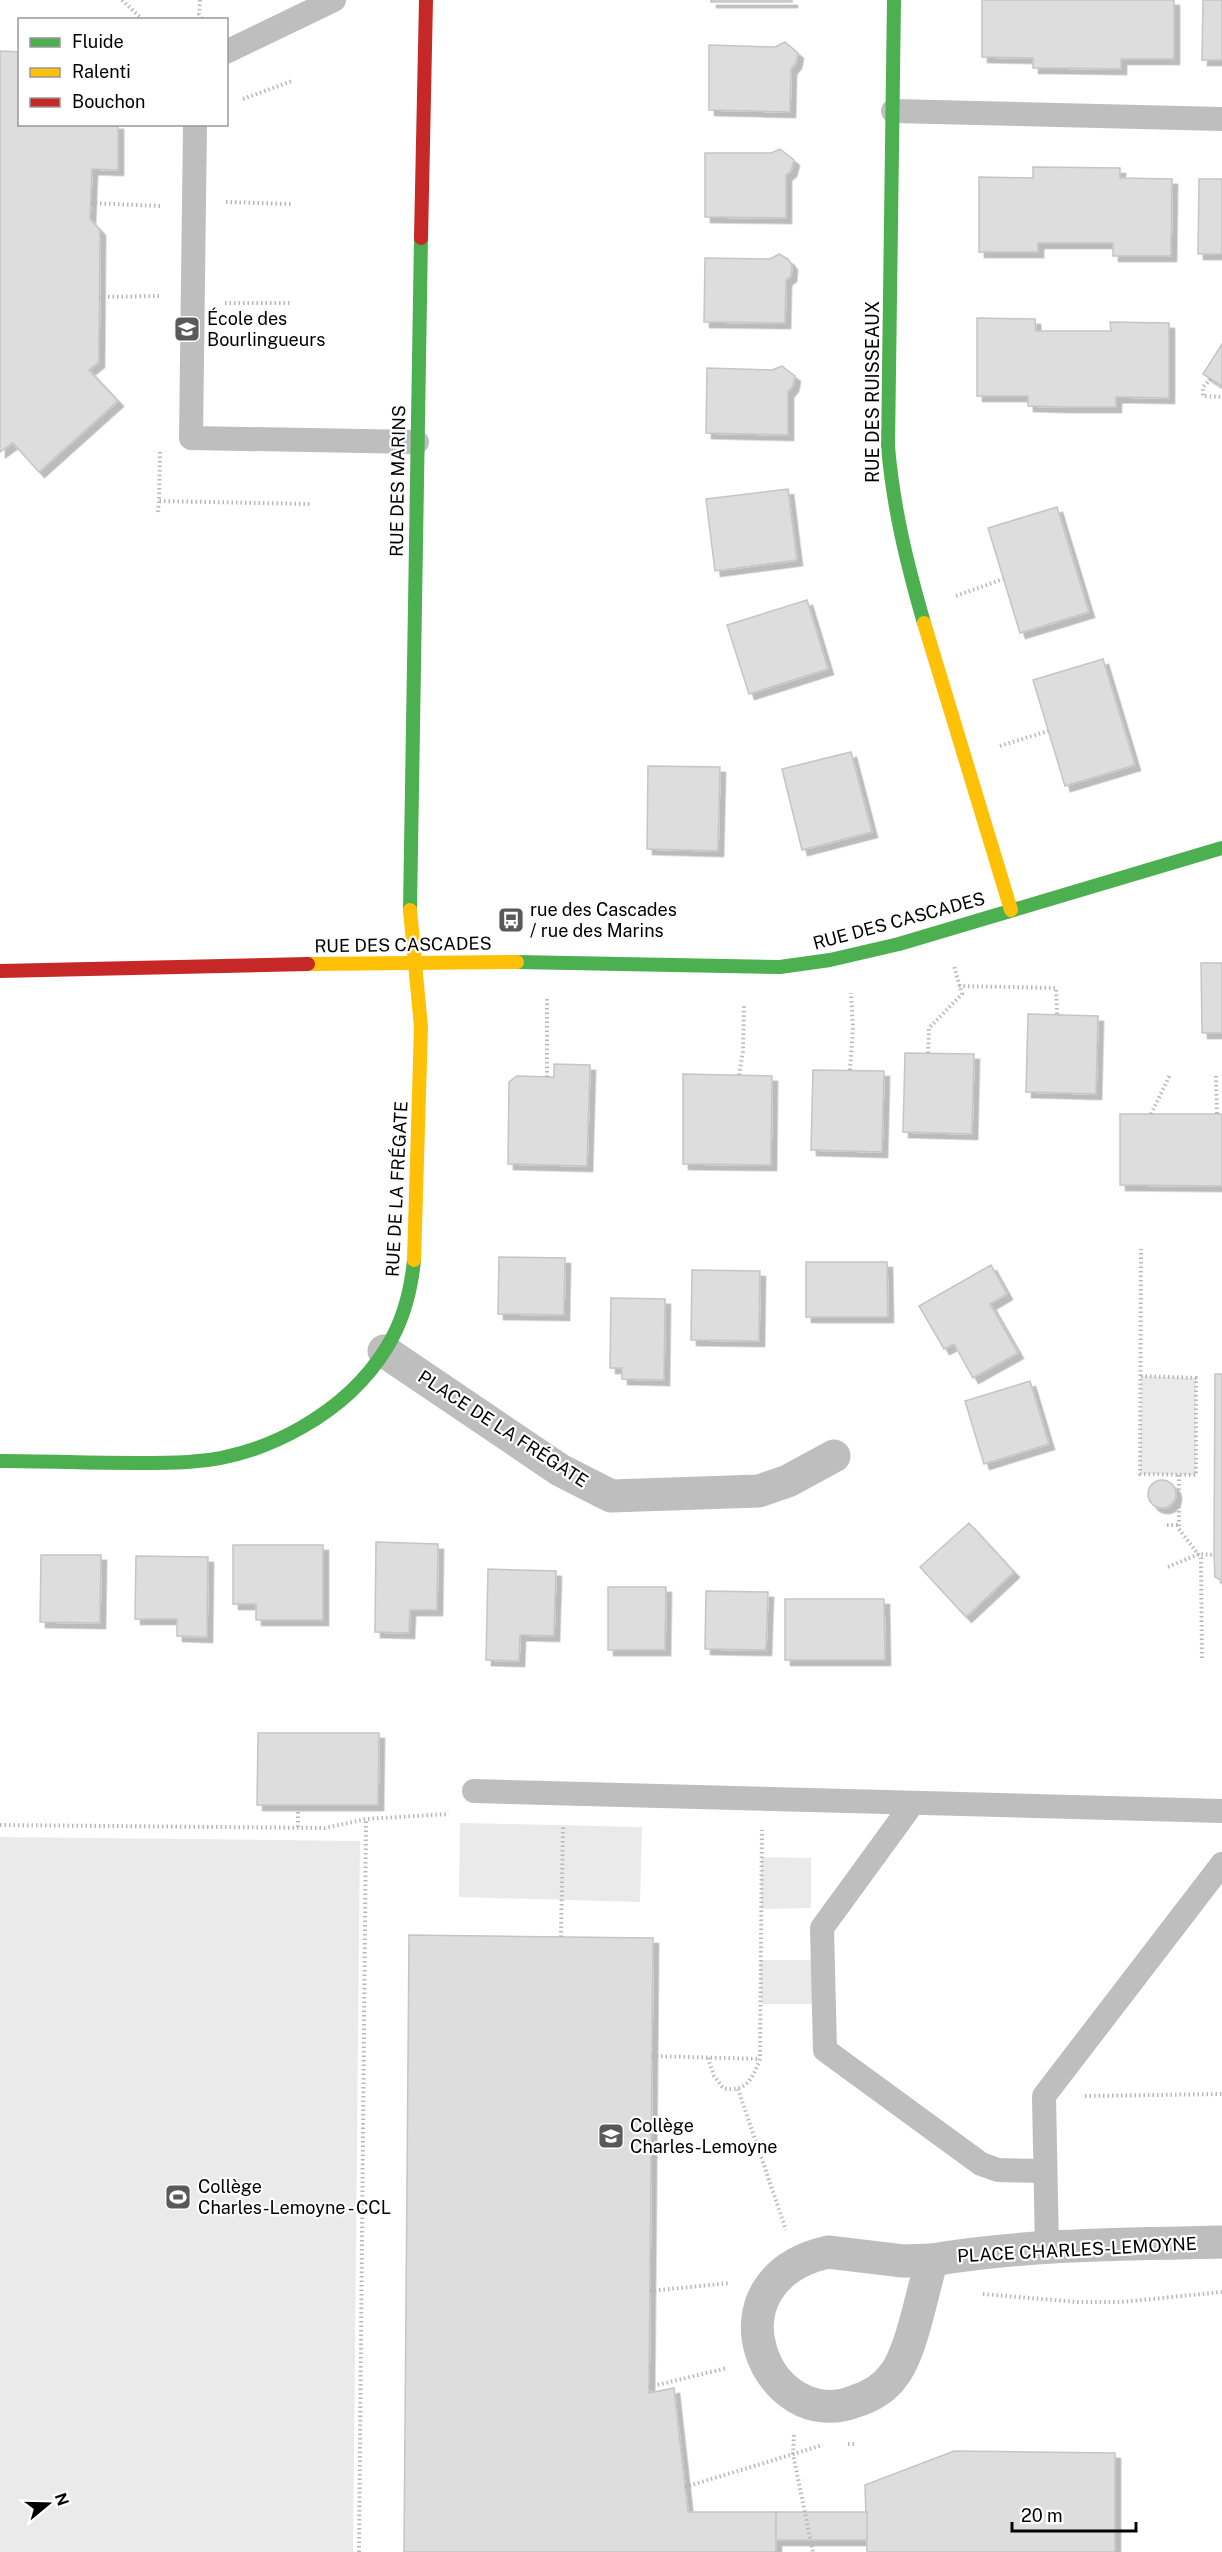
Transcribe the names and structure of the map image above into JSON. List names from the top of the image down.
{
  "streets": {
    "street": [
      "RUE DES RUISSEAUX",
      "RUE DES MARINS",
      "RUE DES CASCADES",
      "RUE DE LA FRÉGATE",
      "PLACE DE LA FRÉGATE",
      "PLACE CHARLES-LEMOYNE"
    ]
  },
  "crossings": [
    ["RUE DES RUISSEAUX", "RUE DES CASCADES"],
    ["RUE DES MARINS", "RUE DES CASCADES"],
    ["RUE DES MARINS", "RUE DE LA FRÉGATE"],
    ["RUE DES CASCADES", "RUE DE LA FRÉGATE"],
    ["RUE DE LA FRÉGATE", "PLACE DE LA FRÉGATE"]
  ],
  "places": {
    "school or university": ["École des Bourlingueurs", "Collège Charles-Lemoyne"],
    "bus stop": ["rue des Cascades / rue des Marins"],
    "sports": ["Collège Charles-Lemoyne - CCL"]
  },
  "legend": ["Fluide", "Ralenti", "Bouchon"],
  "scale_bar": "20 m",
  "north": "right"
}
